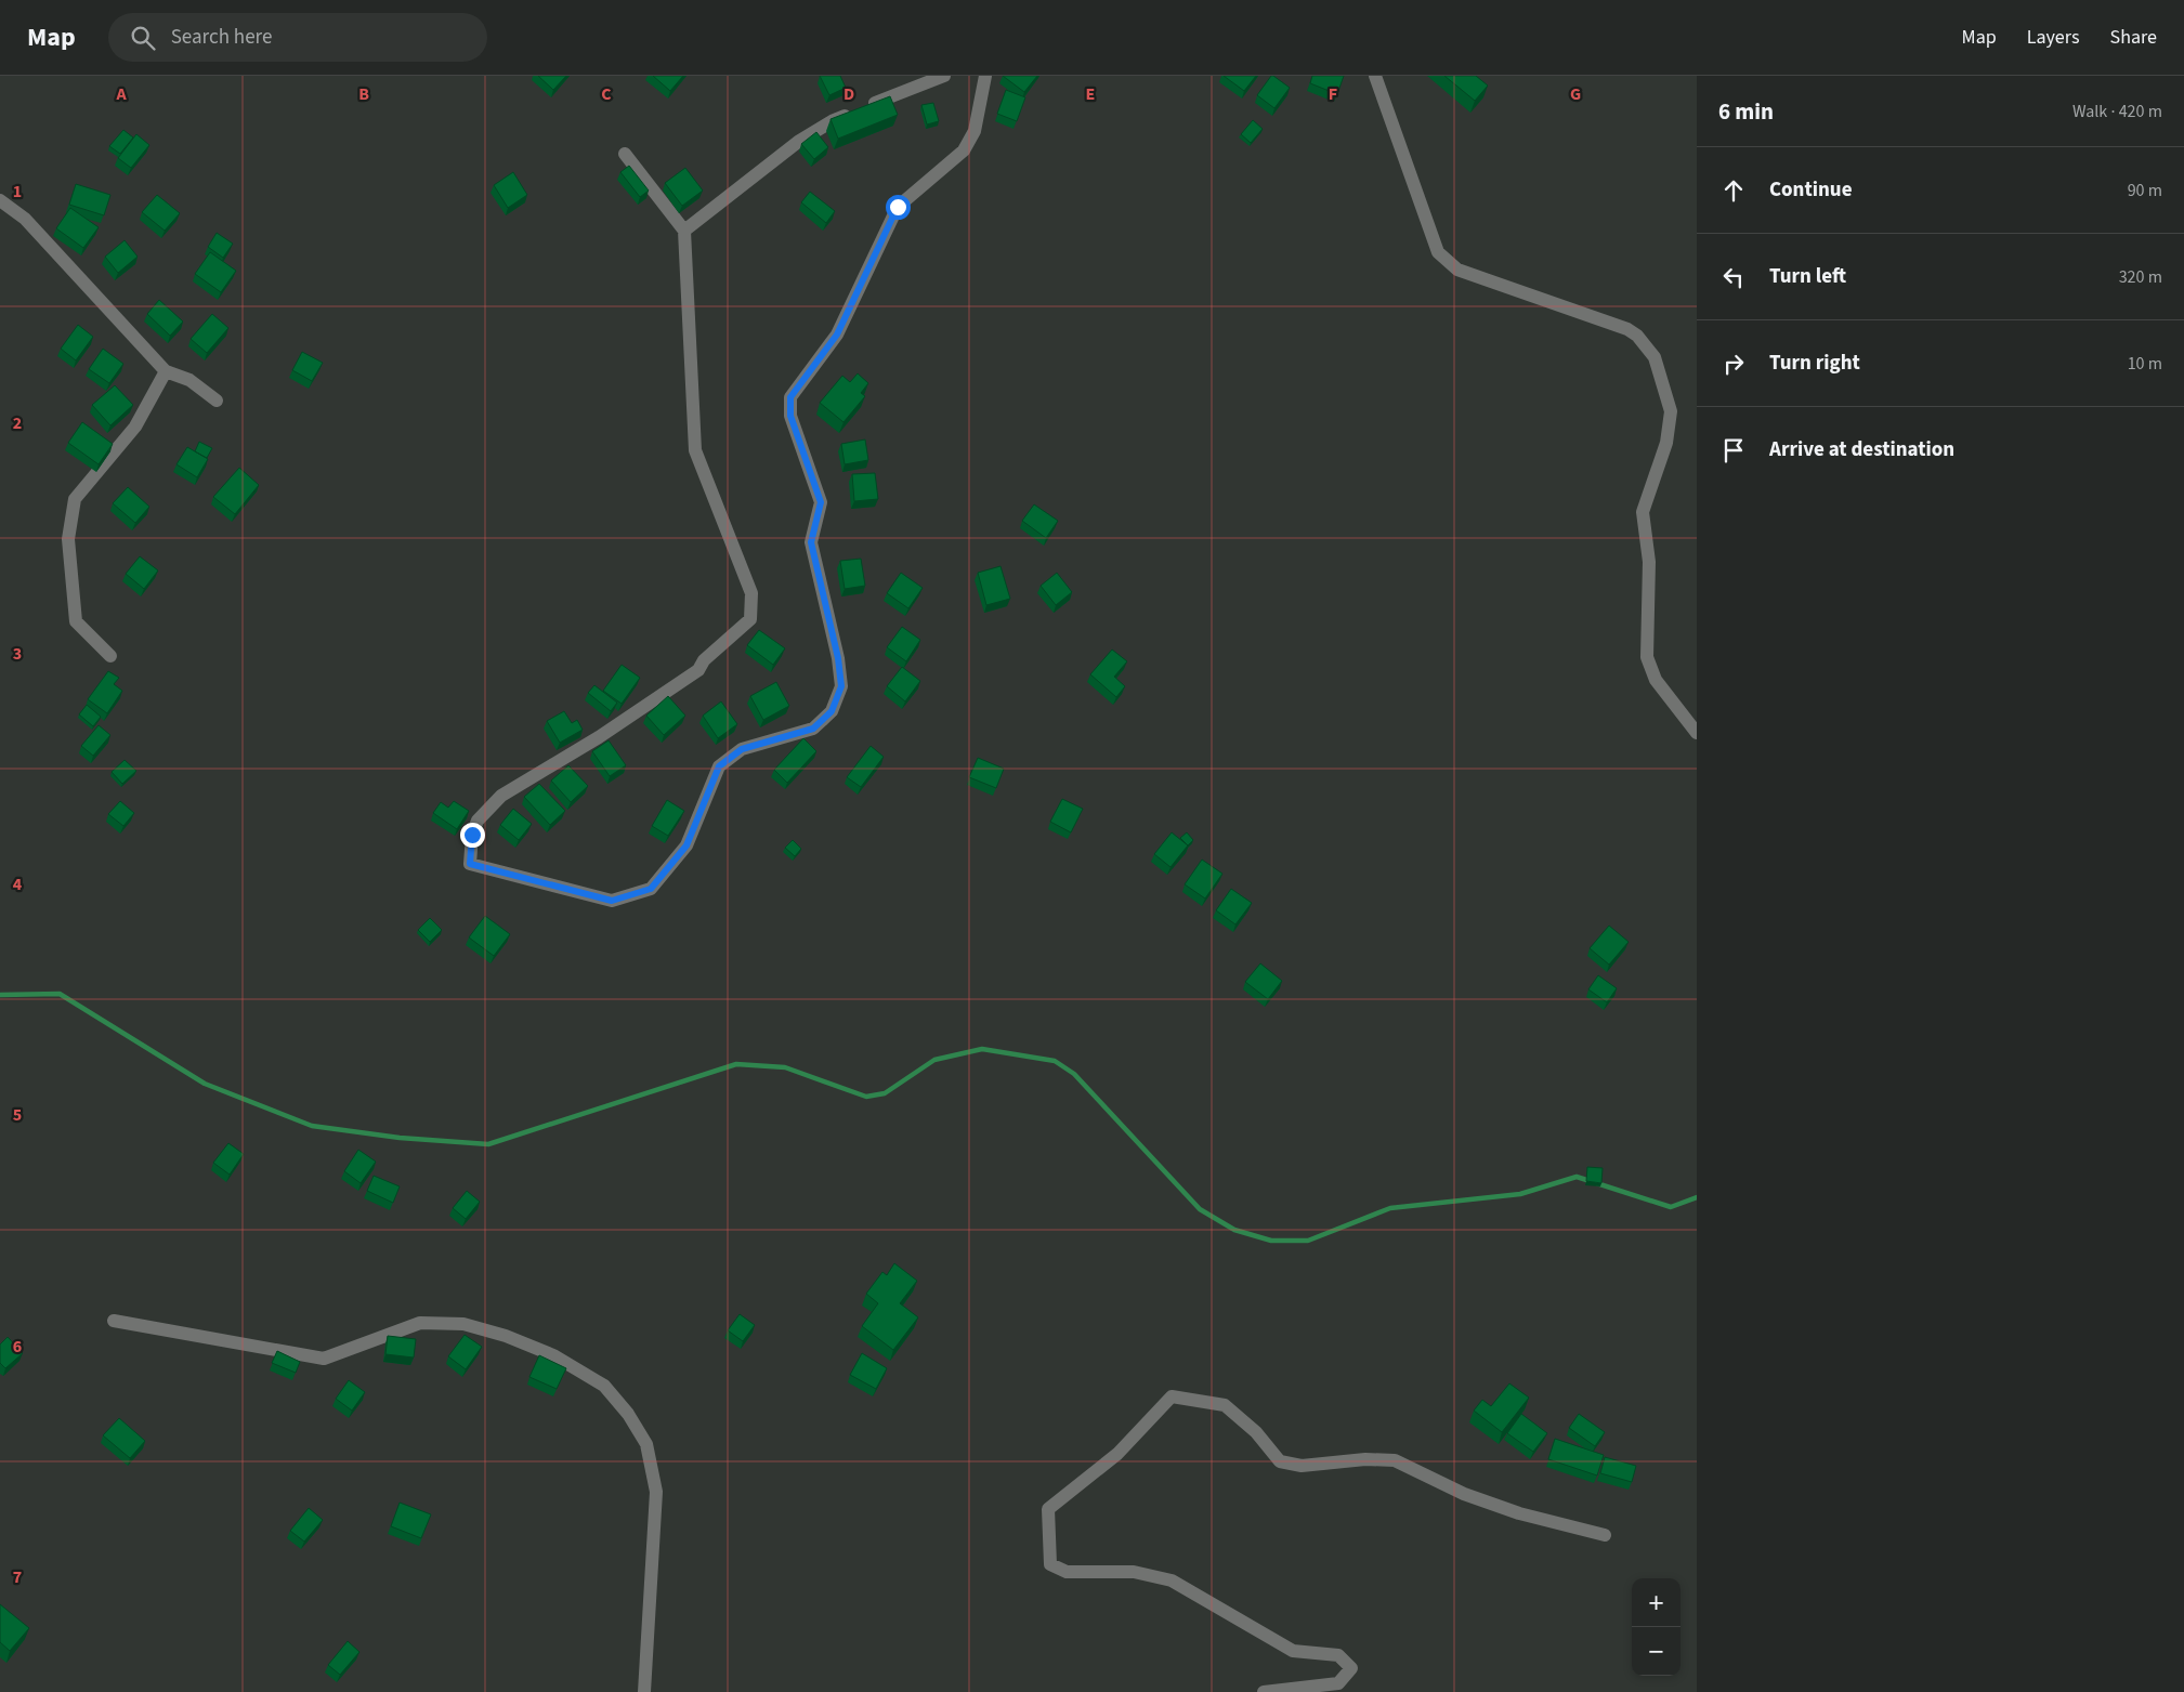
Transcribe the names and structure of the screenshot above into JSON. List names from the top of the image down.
{
  "page": {
    "header": "Map",
    "search": "Search here",
    "nav": ["Map", "Layers", "Share"],
    "heading": ["6 min", "Walk · 420 m"],
    "list": [
      ["Continue", "90 m"],
      ["Turn left", "320 m"],
      ["Turn right", "10 m"],
      "Arrive at destination"
    ],
    "map_buttons": ["+", "−"]
  },
  "grid": {
    "columns": [
      "A",
      "B",
      "C",
      "D",
      "E",
      "F",
      "G"
    ],
    "rows": [
      "1",
      "2",
      "3",
      "4",
      "5",
      "6",
      "7"
    ]
  }
}
